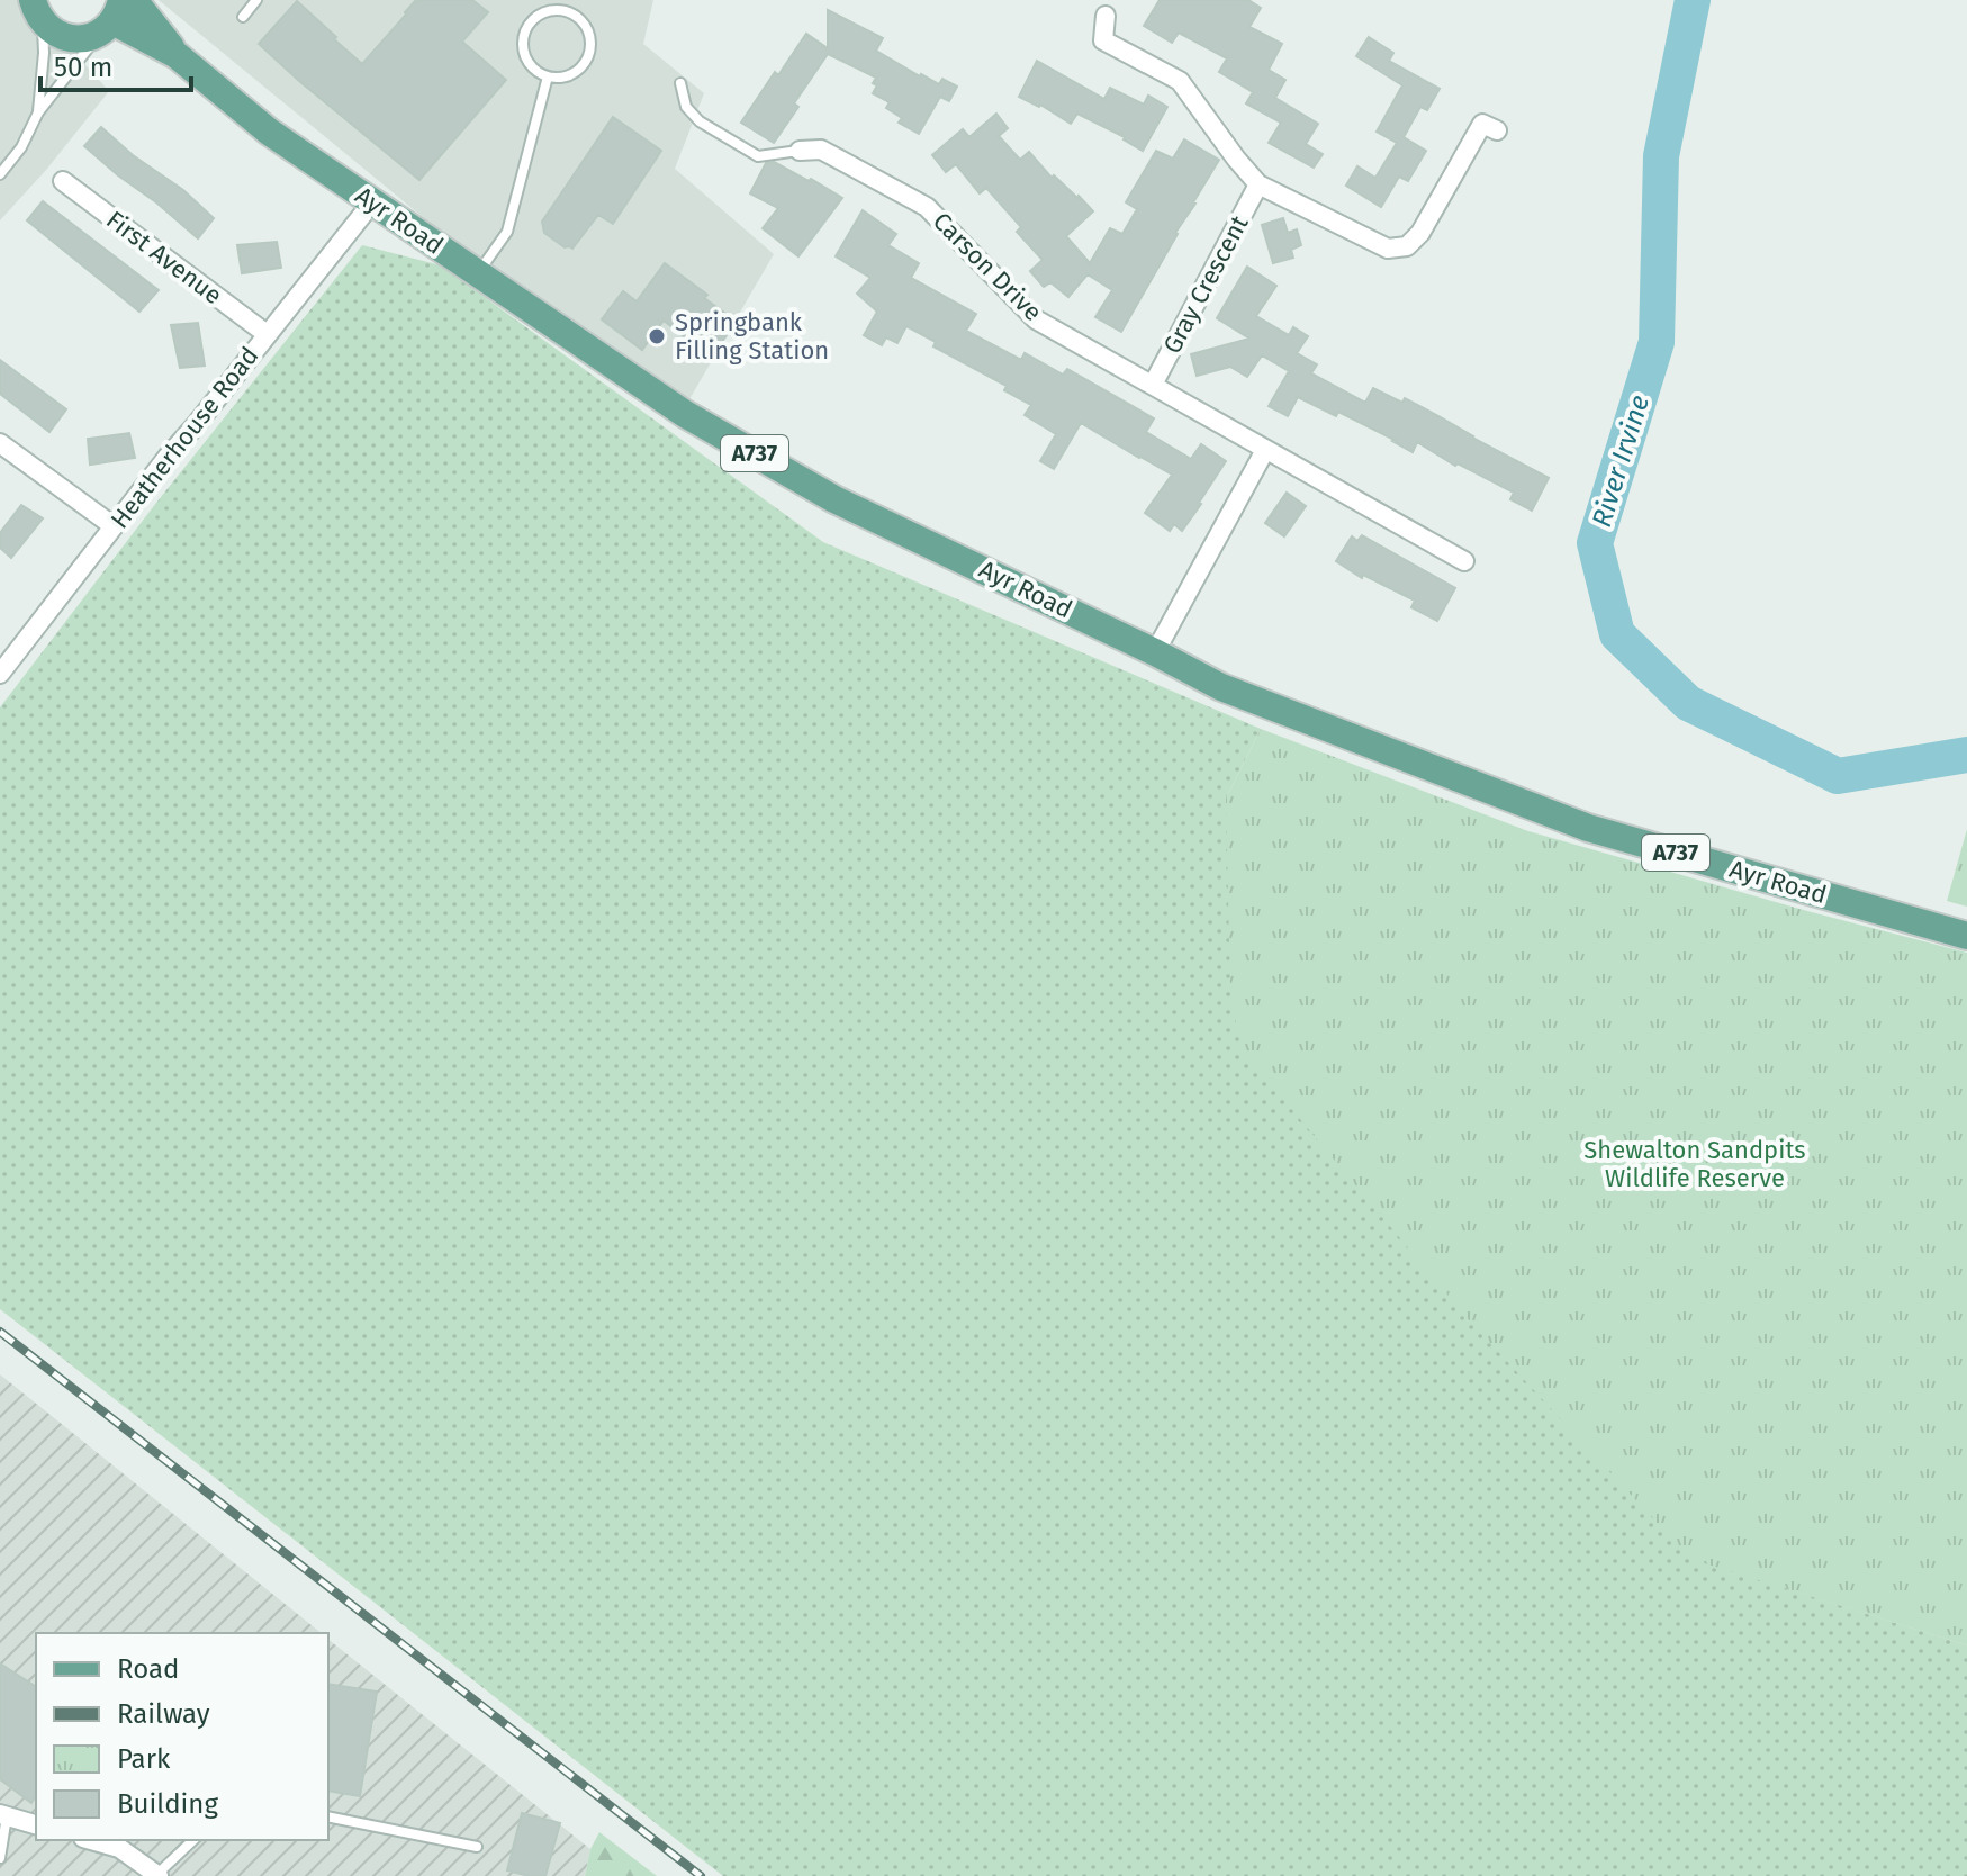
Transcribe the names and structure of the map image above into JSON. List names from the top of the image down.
{
  "streets": {
    "main road": ["Ayr Road", "A737"],
    "street": [
      "First Avenue",
      "Carson Drive",
      "Gray Crescent",
      "Heatherhouse Road"
    ]
  },
  "crossings": [
    ["Ayr Road", "Heatherhouse Road"],
    ["First Avenue", "Heatherhouse Road"],
    ["Carson Drive", "Gray Crescent"]
  ],
  "water": ["River Irvine"],
  "parks": ["Shewalton Sandpits Wildlife Reserve"],
  "places": ["Springbank Filling Station"],
  "legend": [
    "Road",
    "Railway",
    "Park",
    "Building"
  ],
  "scale_bar": "50 m"
}
